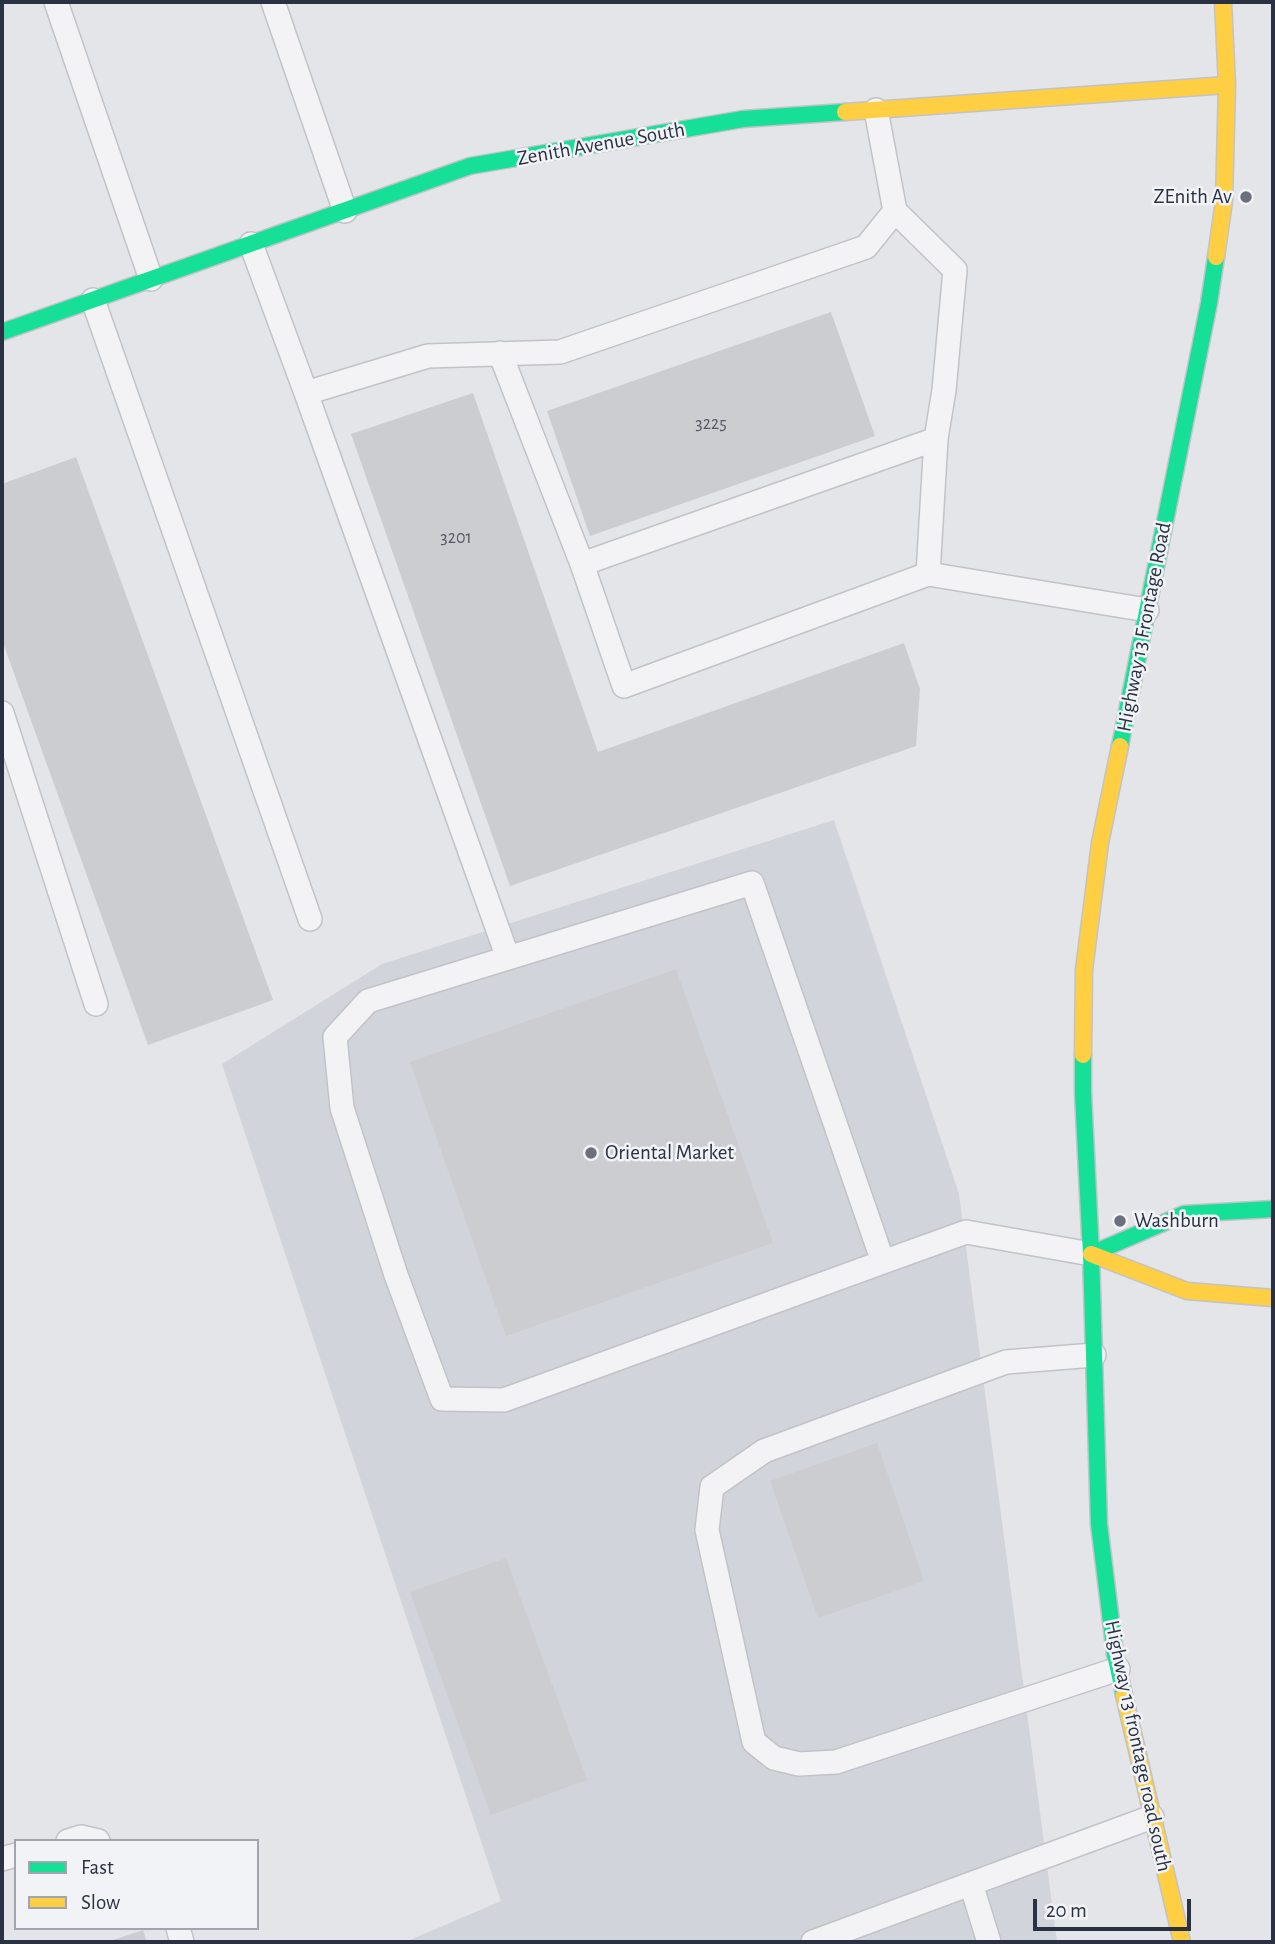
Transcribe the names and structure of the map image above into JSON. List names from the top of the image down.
{
  "streets": {
    "street": ["Zenith Avenue South", "Highway 13 Frontage Road", "Highway 13 frontage road south"]
  },
  "crossings": [
    ["Zenith Avenue South", "Highway 13 Frontage Road"],
    ["Highway 13 Frontage Road", "Highway 13 frontage road south"]
  ],
  "places": ["ZEnith Av", "Oriental Market", "Washburn"],
  "house_numbers": ["3225", "3201"],
  "legend": ["Fast", "Slow"],
  "scale_bar": "20 m"
}
